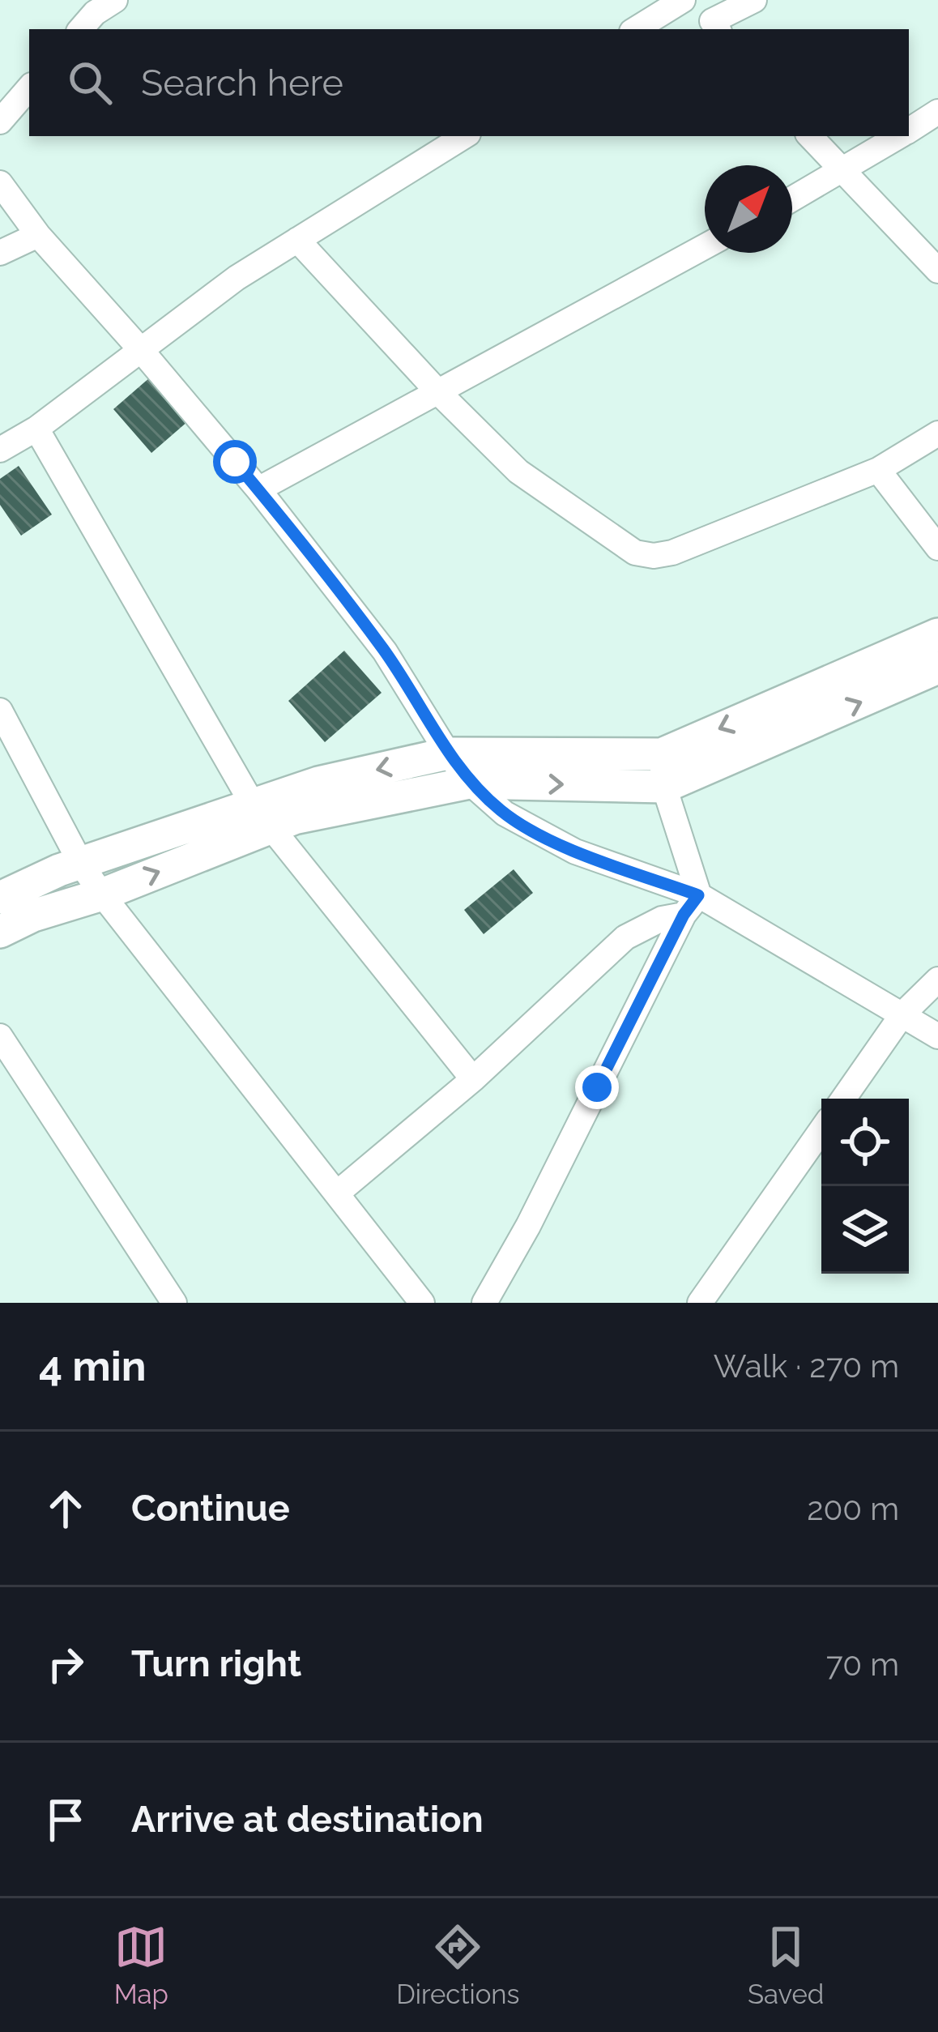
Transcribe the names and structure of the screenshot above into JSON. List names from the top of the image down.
{
  "north": "top right",
  "page": {
    "search": "Search here",
    "heading": ["4 min", "Walk · 270 m"],
    "list": [
      ["Continue", "200 m"],
      ["Turn right", "70 m"],
      "Arrive at destination"
    ],
    "nav": ["Map", "Directions", "Saved"]
  }
}
